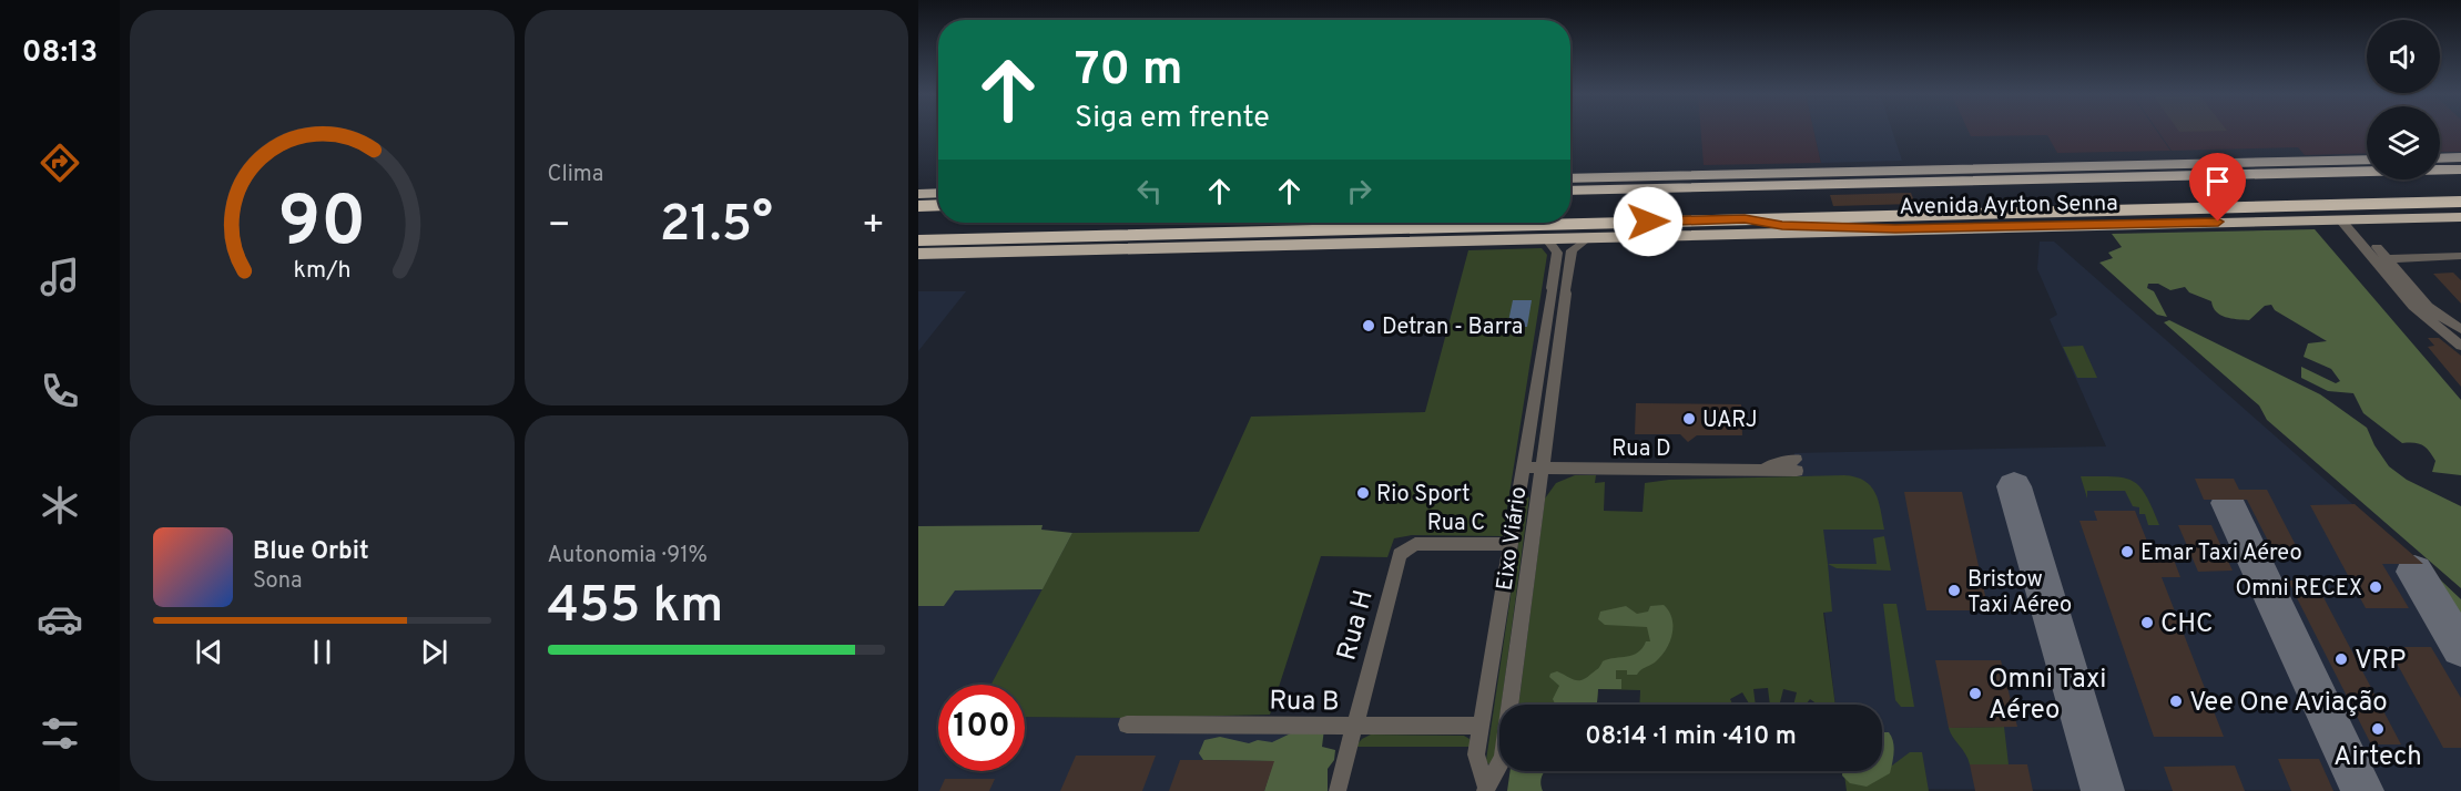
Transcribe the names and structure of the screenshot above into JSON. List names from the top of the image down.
{
  "streets": {
    "highway": ["Avenida Ayrton Senna"],
    "street": [
      "Rua D",
      "Rua C",
      "Eixo Viário",
      "Rua H",
      "Rua B"
    ]
  },
  "crossings": [
    ["Rua D", "Eixo Viário"],
    ["Rua C", "Eixo Viário"],
    ["Rua C", "Rua H"],
    ["Eixo Viário", "Rua B"],
    ["Rua H", "Rua B"]
  ],
  "places": [
    "Detran - Barra",
    "UARJ",
    "Rio Sport",
    "Emar Taxi Aéreo",
    "Omni RECEX",
    "Bristow Taxi Aéreo",
    "CHC",
    "VRP",
    "Omni Taxi Aéreo",
    "Vee One Aviação",
    "Airtech"
  ],
  "page": {
    "tabs": "08:13",
    "tile": [
      "Clima",
      ["Autonomia · 91%", "455 km"]
    ],
    "turn": ["70 m", "Siga em frente"],
    "heat": ["−", "21.5°", "+"],
    "song": ["Blue Orbit", "Sona"],
    "limit": "100",
    "trip": "08:14 · 1 min · 410 m",
    "gauge": ["90", "km/h"]
  }
}
